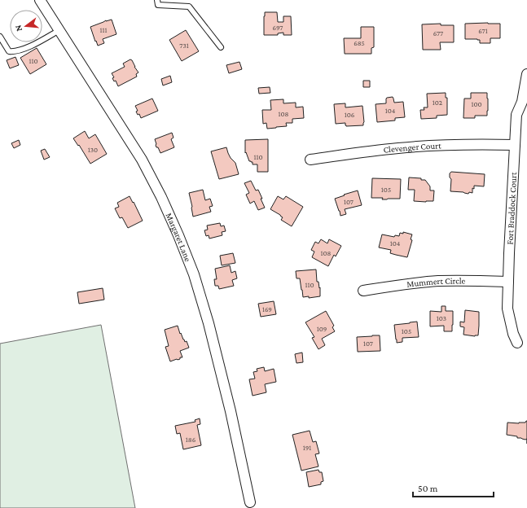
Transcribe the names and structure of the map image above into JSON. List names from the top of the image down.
{
  "streets": {
    "street": [
      "Clevenger Court",
      "Fort Braddock Court",
      "Margaret Lane",
      "Mummert Circle"
    ]
  },
  "crossings": [
    ["Clevenger Court", "Fort Braddock Court"],
    ["Fort Braddock Court", "Mummert Circle"]
  ],
  "house_numbers": [
    "697",
    "111",
    "671",
    "677",
    "685",
    "731",
    "110",
    "102",
    "100",
    "104",
    "108",
    "106",
    "130",
    "110",
    "105",
    "107",
    "104",
    "108",
    "110",
    "169",
    "103",
    "109",
    "105",
    "107",
    "186",
    "191"
  ],
  "scale_bar": "50 m",
  "north": "left"
}
